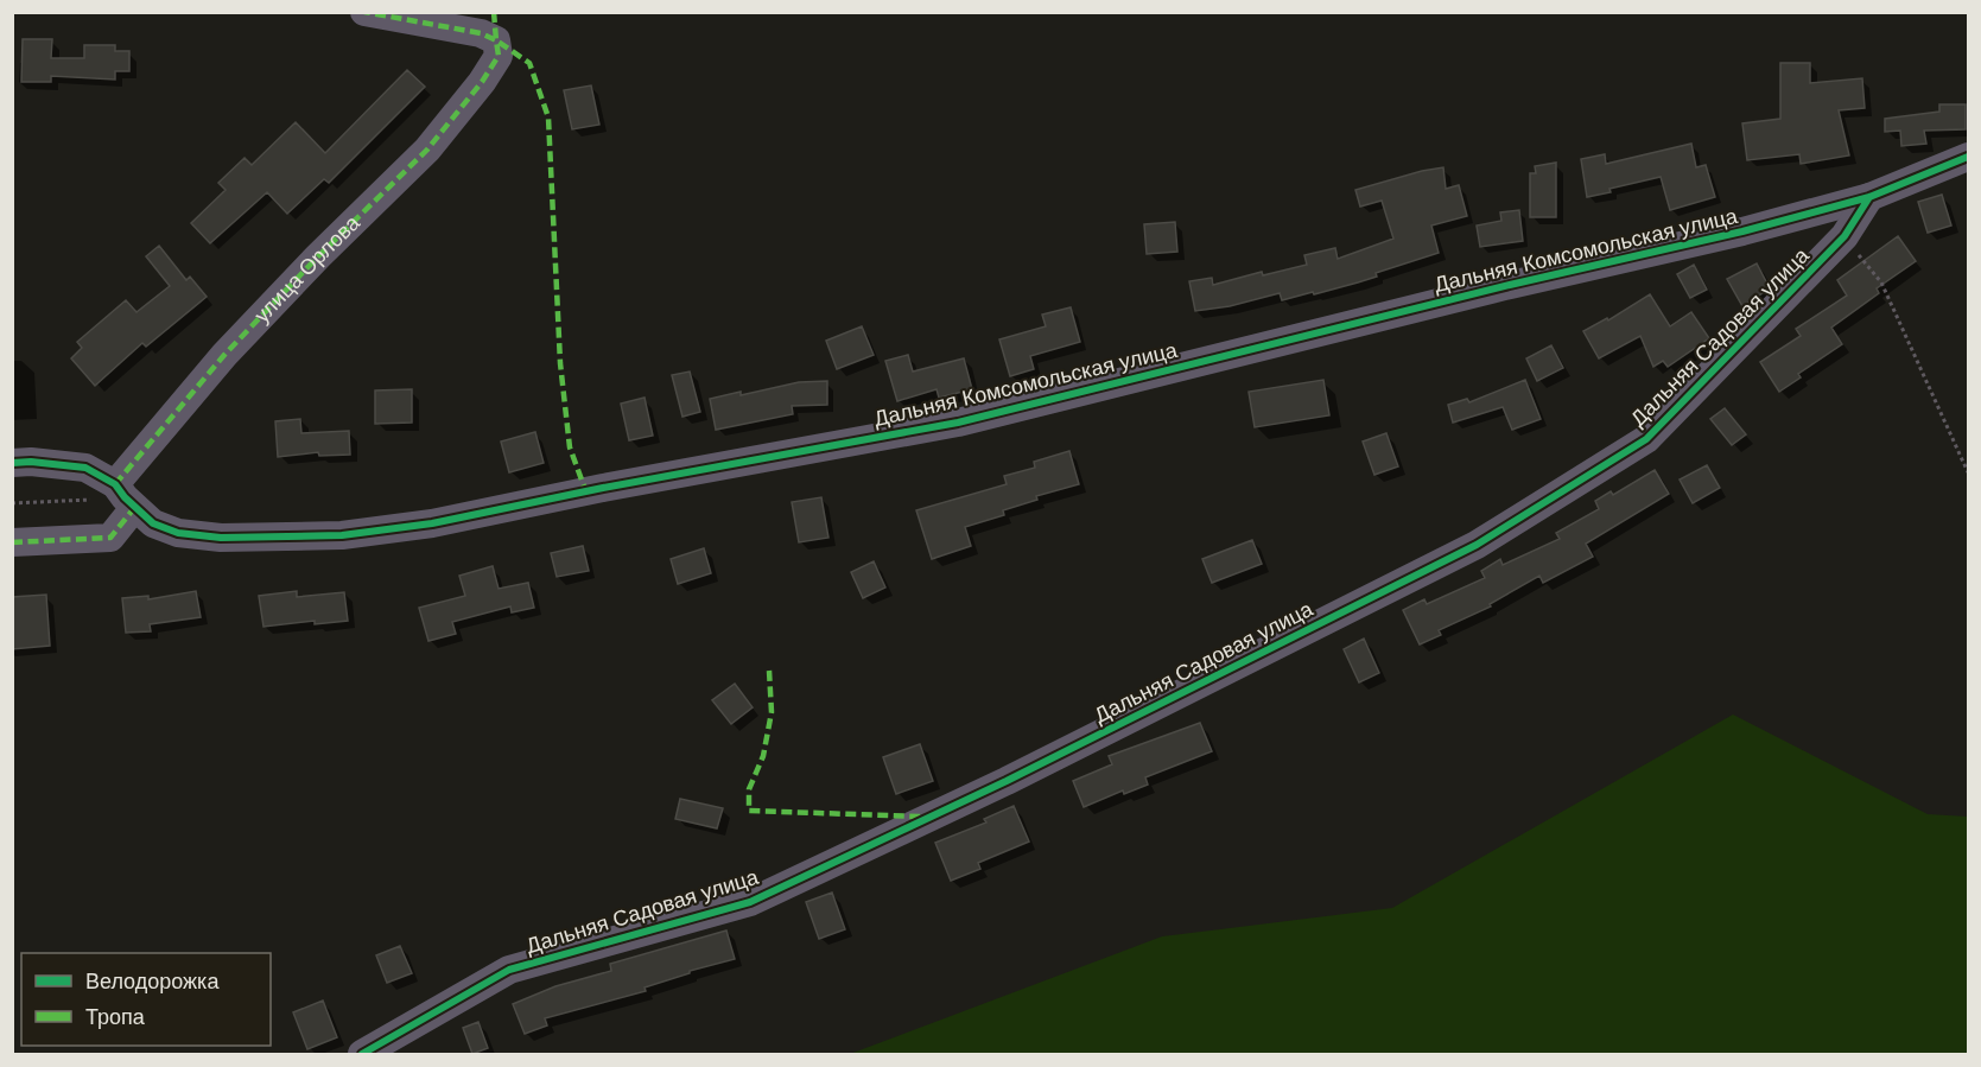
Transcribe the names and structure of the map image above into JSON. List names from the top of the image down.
{
  "streets": {
    "street": ["Дальняя Комсомольская улица", "улица Орлова", "Дальняя Садовая улица"]
  },
  "crossings": [
    ["Дальняя Комсомольская улица", "улица Орлова"],
    ["Дальняя Комсомольская улица", "Дальняя Садовая улица"]
  ],
  "legend": ["Велодорожка", "Тропа"]
}
